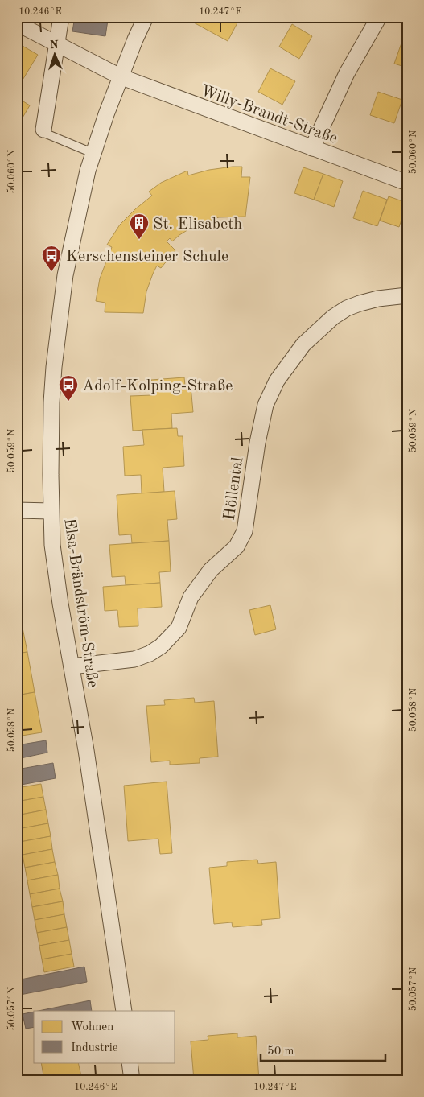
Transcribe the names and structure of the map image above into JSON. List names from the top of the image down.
{
  "streets": {
    "street": ["Willy-Brandt-Straße", "Höllental", "Elsa-Brändström-Straße"]
  },
  "crossings": [
    ["Willy-Brandt-Straße", "Elsa-Brändström-Straße"],
    ["Höllental", "Elsa-Brändström-Straße"]
  ],
  "places": {
    "building": ["St. Elisabeth"],
    "bus stop": ["Kerschensteiner Schule", "Adolf-Kolping-Straße"]
  },
  "legend": ["Wohnen", "Industrie"],
  "scale_bar": "50 m",
  "north": "top",
  "coordinates": [
    "10.246°E",
    "10.247°E",
    "50.060°N",
    "50.059°N",
    "50.058°N",
    "50.057°N"
  ]
}
